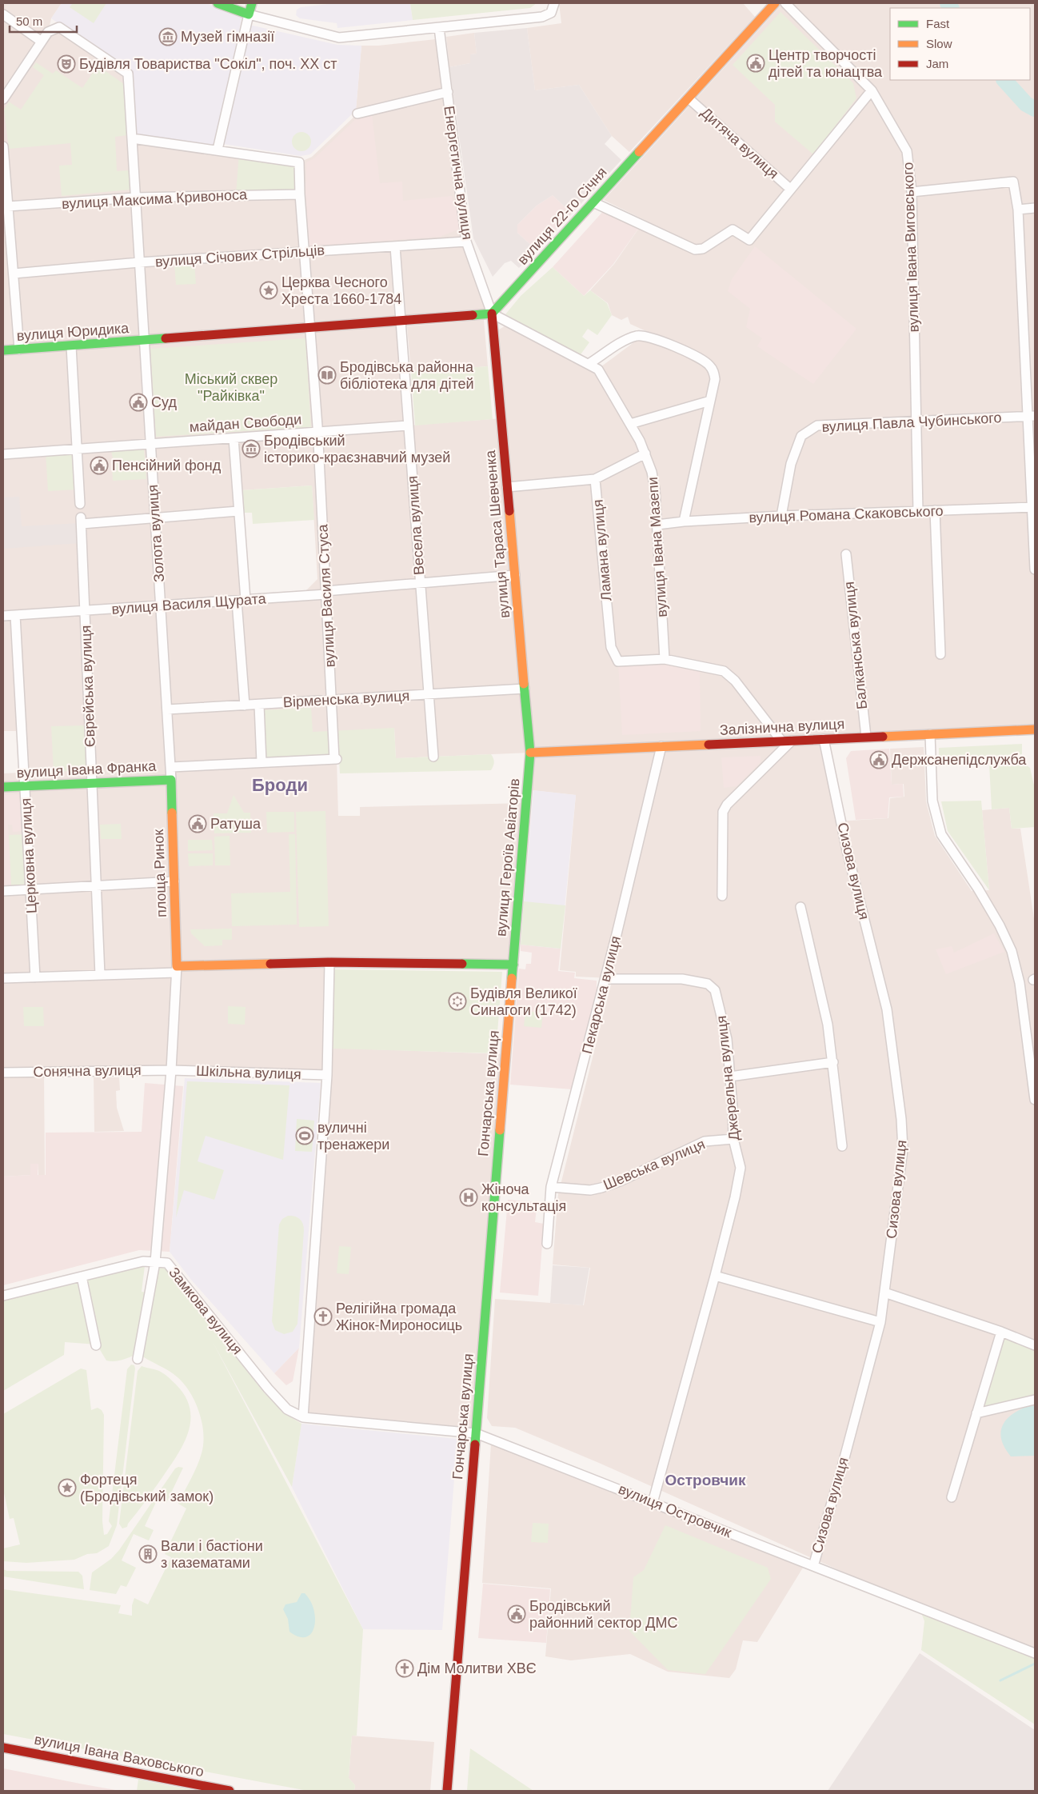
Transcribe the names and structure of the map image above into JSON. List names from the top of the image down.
{
  "streets": {
    "main road": [
      "вулиця 22-го Січня",
      "вулиця Юридика",
      "вулиця Тараса Шевченка",
      "Залізнична вулиця",
      "вулиця Івана Франка",
      "вулиця Героїв Авіаторів",
      "площа Ринок",
      "Гончарська вулиця",
      "вулиця Івана Ваховського"
    ],
    "street": [
      "Дитяча вулиця",
      "Енергетична вулиця",
      "вулиця Максима Кривоноса",
      "вулиця Івана Виговського",
      "вулиця Січових Стрільців",
      "вулиця Павла Чубинського",
      "майдан Свободи",
      "вулиця Романа Скаковського",
      "Весела вулиця",
      "Золота вулиця",
      "вулиця Івана Мазепи",
      "Ламана вулиця",
      "вулиця Василя Стуса",
      "вулиця Василя Щурата",
      "Балканська вулиця",
      "Єврейська вулиця",
      "Вірменська вулиця",
      "Церковна вулиця",
      "Сизова вулиця",
      "Пекарська вулиця",
      "Сонячна вулиця",
      "Шкільна вулиця",
      "Джерельна вулиця",
      "Шевська вулиця",
      "Замкова вулиця",
      "вулиця Островчик"
    ]
  },
  "crossings": [
    ["Дитяча вулиця", "вулиця 22-го Січня"],
    ["Дитяча вулиця", "вулиця Івана Виговського"],
    ["Енергетична вулиця", "вулиця 22-го Січня"],
    ["Енергетична вулиця", "вулиця Січових Стрільців"],
    ["Енергетична вулиця", "вулиця Тараса Шевченка"],
    ["Енергетична вулиця", "вулиця Івана Мазепи"],
    ["вулиця Максима Кривоноса", "майдан Свободи"],
    ["вулиця 22-го Січня", "вулиця Тараса Шевченка"],
    ["вулиця 22-го Січня", "вулиця Івана Мазепи"],
    ["вулиця Івана Виговського", "вулиця Павла Чубинського"],
    ["вулиця Івана Виговського", "вулиця Романа Скаковського"],
    ["вулиця Січових Стрільців", "майдан Свободи"],
    ["вулиця Січових Стрільців", "Весела вулиця"],
    ["вулиця Павла Чубинського", "вулиця Романа Скаковського"],
    ["майдан Свободи", "Золота вулиця"],
    ["майдан Свободи", "вулиця Василя Стуса"],
    ["вулиця Романа Скаковського", "вулиця Івана Мазепи"],
    ["Весела вулиця", "вулиця Василя Щурата"],
    ["Весела вулиця", "Вірменська вулиця"],
    ["Золота вулиця", "вулиця Василя Щурата"],
    ["Золота вулиця", "Єврейська вулиця"],
    ["Золота вулиця", "Вірменська вулиця"],
    ["Золота вулиця", "вулиця Івана Франка"],
    ["Золота вулиця", "площа Ринок"],
    ["вулиця Тараса Шевченка", "вулиця Івана Мазепи"],
    ["вулиця Тараса Шевченка", "Ламана вулиця"],
    ["вулиця Тараса Шевченка", "вулиця Василя Щурата"],
    ["вулиця Тараса Шевченка", "Вірменська вулиця"],
    ["вулиця Тараса Шевченка", "Залізнична вулиця"],
    ["вулиця Тараса Шевченка", "вулиця Героїв Авіаторів"],
    ["вулиця Івана Мазепи", "Ламана вулиця"],
    ["вулиця Василя Стуса", "вулиця Василя Щурата"],
    ["вулиця Василя Стуса", "Вірменська вулиця"],
    ["вулиця Василя Щурата", "Єврейська вулиця"],
    ["вулиця Василя Щурата", "Церковна вулиця"],
    ["Балканська вулиця", "Залізнична вулиця"],
    ["Єврейська вулиця", "вулиця Івана Франка"],
    ["Залізнична вулиця", "вулиця Героїв Авіаторів"],
    ["Залізнична вулиця", "Сизова вулиця"],
    ["Залізнична вулиця", "Пекарська вулиця"],
    ["вулиця Івана Франка", "Церковна вулиця"],
    ["вулиця Івана Франка", "площа Ринок"],
    ["вулиця Героїв Авіаторів", "Гончарська вулиця"],
    ["Сизова вулиця", "вулиця Островчик"],
    ["площа Ринок", "Сонячна вулиця"],
    ["площа Ринок", "Шкільна вулиця"],
    ["площа Ринок", "Замкова вулиця"],
    ["Пекарська вулиця", "Джерельна вулиця"],
    ["Пекарська вулиця", "Шевська вулиця"],
    ["Сонячна вулиця", "Шкільна вулиця"],
    ["Сонячна вулиця", "Замкова вулиця"],
    ["Шкільна вулиця", "Замкова вулиця"],
    ["Джерельна вулиця", "Шевська вулиця"],
    ["Джерельна вулиця", "вулиця Островчик"],
    ["Гончарська вулиця", "вулиця Островчик"],
    ["Замкова вулиця", "вулиця Островчик"]
  ],
  "districts": ["Броди", "Островчик"],
  "parks": ["Міський сквер \"Райківка\""],
  "places": {
    "museum": ["Музей гімназії", "Бродівський історико-краєзнавчий музей"],
    "public building": [
      "Центр творчості дітей та юнацтва",
      "Cуд",
      "Пенсійний фонд",
      "Держсанепідслужба",
      "Ратуша",
      "Бродівський районний сектор ДМС"
    ],
    "theatre": ["Будівля Товариства \"Сокіл\", поч. ХХ ст"],
    "place": ["Церква Чесного Хреста 1660-1784", "Фортеця (Бродівський замок)"],
    "library": ["Бродівська районна бібліотека для дітей"],
    "synagogue": ["Будівля Великої Синагоги (1742)"],
    "sports": ["вуличні тренажери"],
    "hospital": ["Жіноча консультація"],
    "church": ["Релігійна громада Жінок-Мироносиць", "Дім Молитви ХВЄ"],
    "building": ["Вали і бастіони з казематами"]
  },
  "legend": ["Fast", "Slow", "Jam"],
  "scale_bar": "50 m"
}
